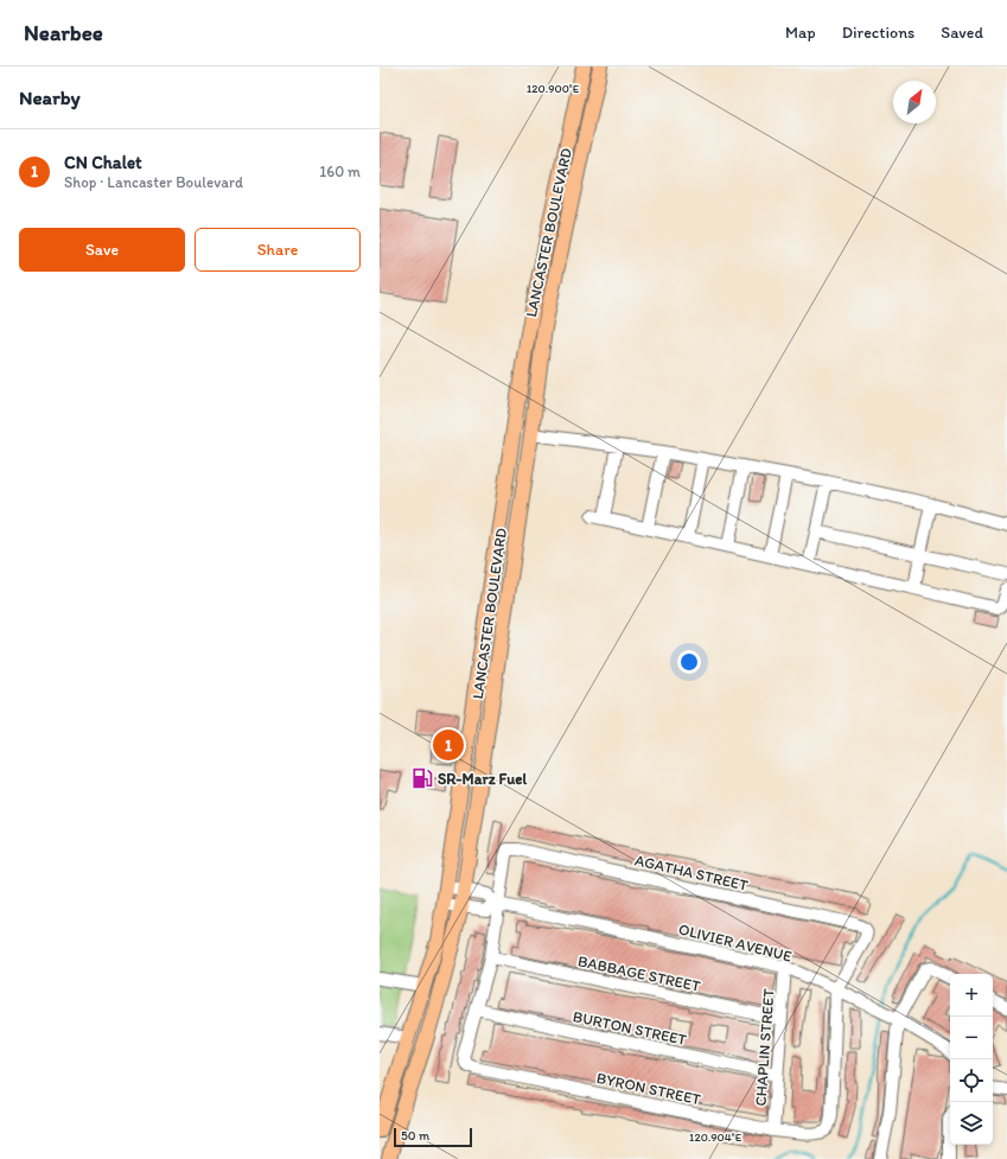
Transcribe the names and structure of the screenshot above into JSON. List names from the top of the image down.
{
  "streets": {
    "main road": ["LANCASTER BOULEVARD"],
    "street": [
      "AGATHA STREET",
      "OLIVIER AVENUE",
      "BABBAGE STREET",
      "BURTON STREET",
      "CHAPLIN STREET",
      "BYRON STREET"
    ]
  },
  "crossings": [
    ["LANCASTER BOULEVARD", "OLIVIER AVENUE"],
    ["AGATHA STREET", "OLIVIER AVENUE"],
    ["AGATHA STREET", "BYRON STREET"],
    ["OLIVIER AVENUE", "CHAPLIN STREET"],
    ["OLIVIER AVENUE", "BYRON STREET"],
    ["BABBAGE STREET", "CHAPLIN STREET"],
    ["BURTON STREET", "CHAPLIN STREET"],
    ["BURTON STREET", "BYRON STREET"],
    ["CHAPLIN STREET", "BYRON STREET"]
  ],
  "places": {
    "fuel station": ["SR-Marz Fuel"]
  },
  "scale_bar": "50 m",
  "north": "top right",
  "page": {
    "header": "Nearbee",
    "nav": ["Map", "Directions", "Saved"],
    "heading": "Nearby",
    "list": [
      {
        "mark": "1",
        "name": "CN Chalet",
        "note": "Shop · Lancaster Boulevard",
        "value": "160 m"
      }
    ],
    "buttons": ["Save", "Share"],
    "pins": "1",
    "map_buttons": ["+", "−"],
    "scale": "50 m"
  },
  "coordinates": ["120.900°E", "120.904°E"]
}
